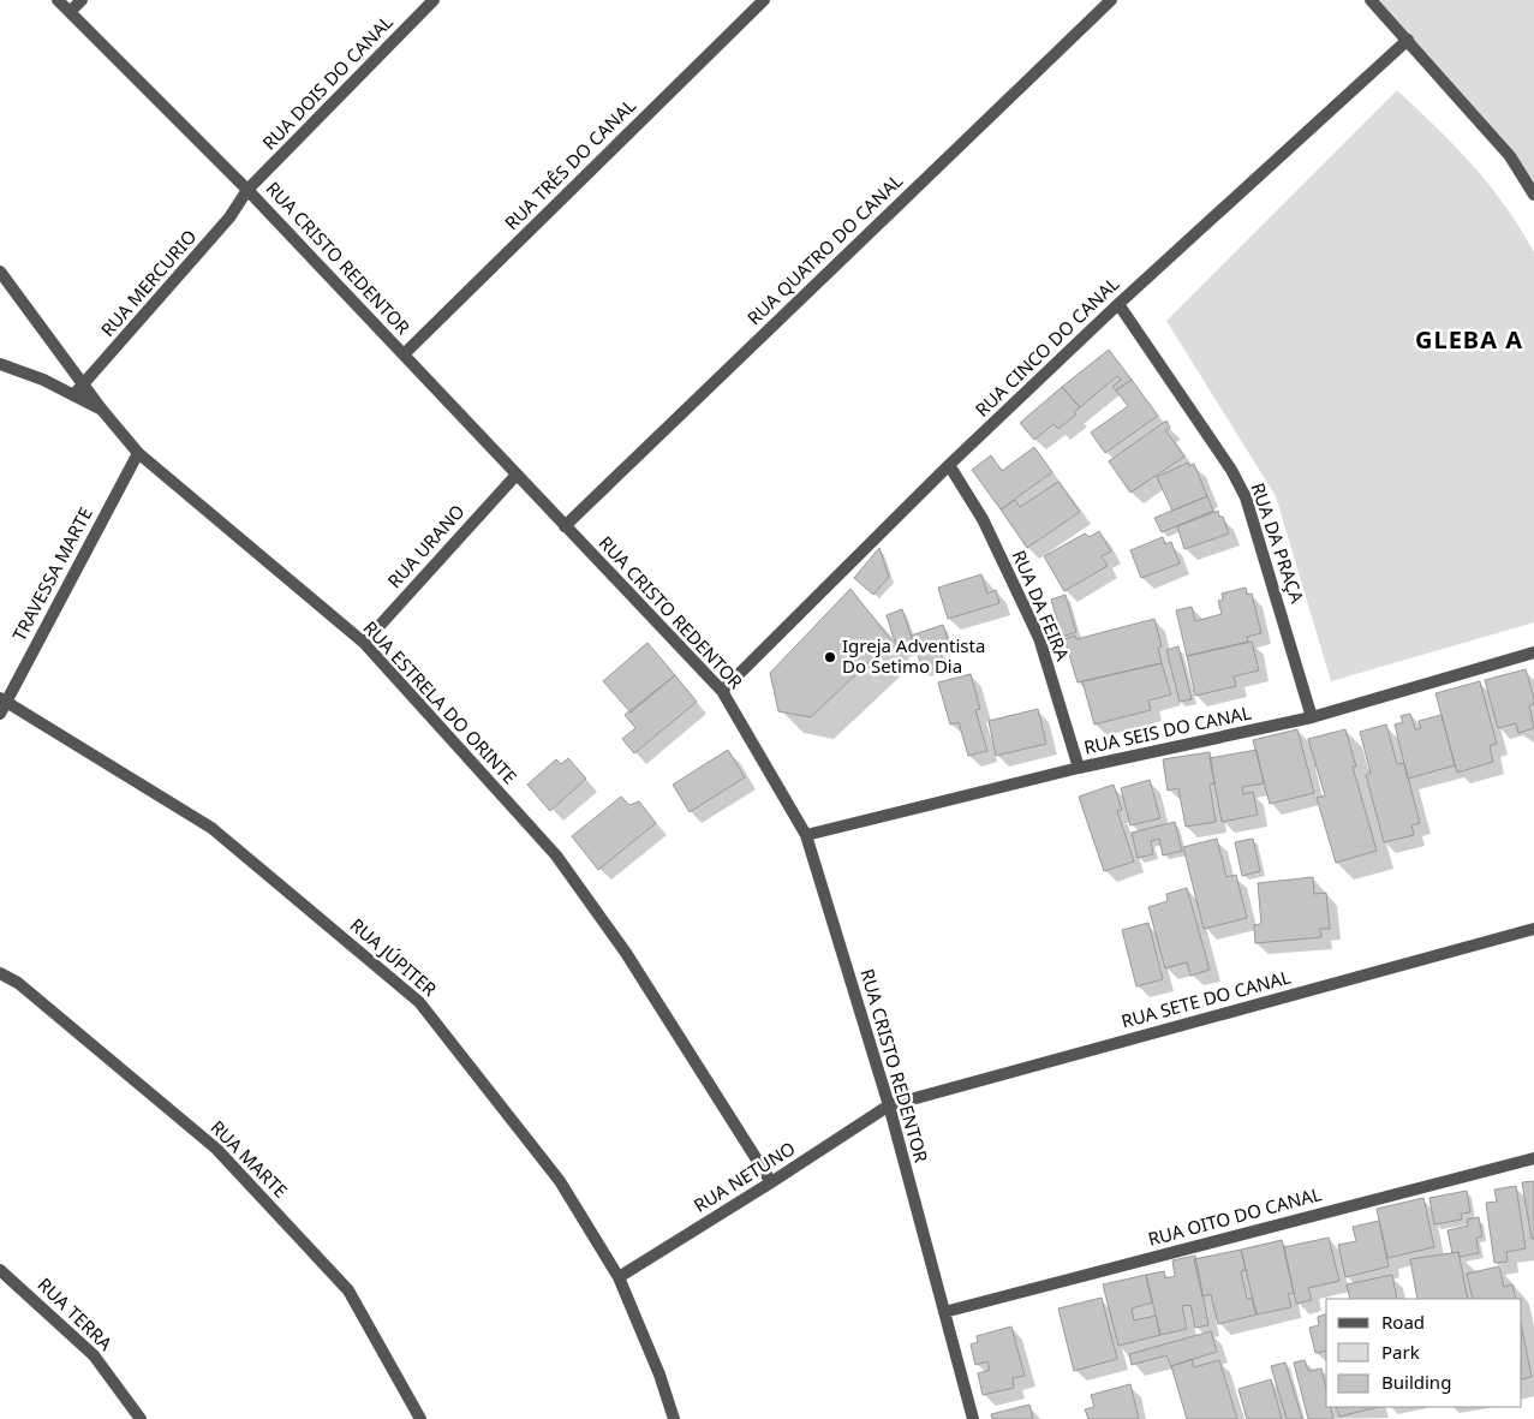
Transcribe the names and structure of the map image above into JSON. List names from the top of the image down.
{
  "streets": {
    "street": [
      "RUA DOIS DO CANAL",
      "RUA TRÊS DO CANAL",
      "RUA QUATRO DO CANAL",
      "RUA CRISTO REDENTOR",
      "RUA MERCURIO",
      "RUA CINCO DO CANAL",
      "RUA DA PRAÇA",
      "RUA URANO",
      "TRAVESSA MARTE",
      "RUA DA FEIRA",
      "RUA ESTRELA DO ORINTE",
      "RUA SEIS DO CANAL",
      "RUA JÚPITER",
      "RUA SETE DO CANAL",
      "RUA MARTE",
      "RUA NETUNO",
      "RUA OITO DO CANAL",
      "RUA TERRA"
    ]
  },
  "crossings": [
    ["RUA DOIS DO CANAL", "RUA CRISTO REDENTOR"],
    ["RUA DOIS DO CANAL", "RUA MERCURIO"],
    ["RUA TRÊS DO CANAL", "RUA CRISTO REDENTOR"],
    ["RUA QUATRO DO CANAL", "RUA CRISTO REDENTOR"],
    ["RUA CRISTO REDENTOR", "RUA MERCURIO"],
    ["RUA CRISTO REDENTOR", "RUA CINCO DO CANAL"],
    ["RUA CRISTO REDENTOR", "RUA URANO"],
    ["RUA CRISTO REDENTOR", "RUA SEIS DO CANAL"],
    ["RUA CRISTO REDENTOR", "RUA SETE DO CANAL"],
    ["RUA CRISTO REDENTOR", "RUA NETUNO"],
    ["RUA CRISTO REDENTOR", "RUA OITO DO CANAL"],
    ["RUA MERCURIO", "RUA ESTRELA DO ORINTE"],
    ["RUA CINCO DO CANAL", "RUA DA PRAÇA"],
    ["RUA CINCO DO CANAL", "RUA DA FEIRA"],
    ["RUA DA PRAÇA", "RUA SEIS DO CANAL"],
    ["RUA URANO", "RUA ESTRELA DO ORINTE"],
    ["TRAVESSA MARTE", "RUA ESTRELA DO ORINTE"],
    ["TRAVESSA MARTE", "RUA JÚPITER"],
    ["RUA DA FEIRA", "RUA SEIS DO CANAL"],
    ["RUA ESTRELA DO ORINTE", "RUA NETUNO"],
    ["RUA JÚPITER", "RUA NETUNO"],
    ["RUA SETE DO CANAL", "RUA NETUNO"]
  ],
  "districts": ["GLEBA A"],
  "places": ["Igreja Adventista Do Setimo Dia"],
  "legend": ["Road", "Park", "Building"]
}
